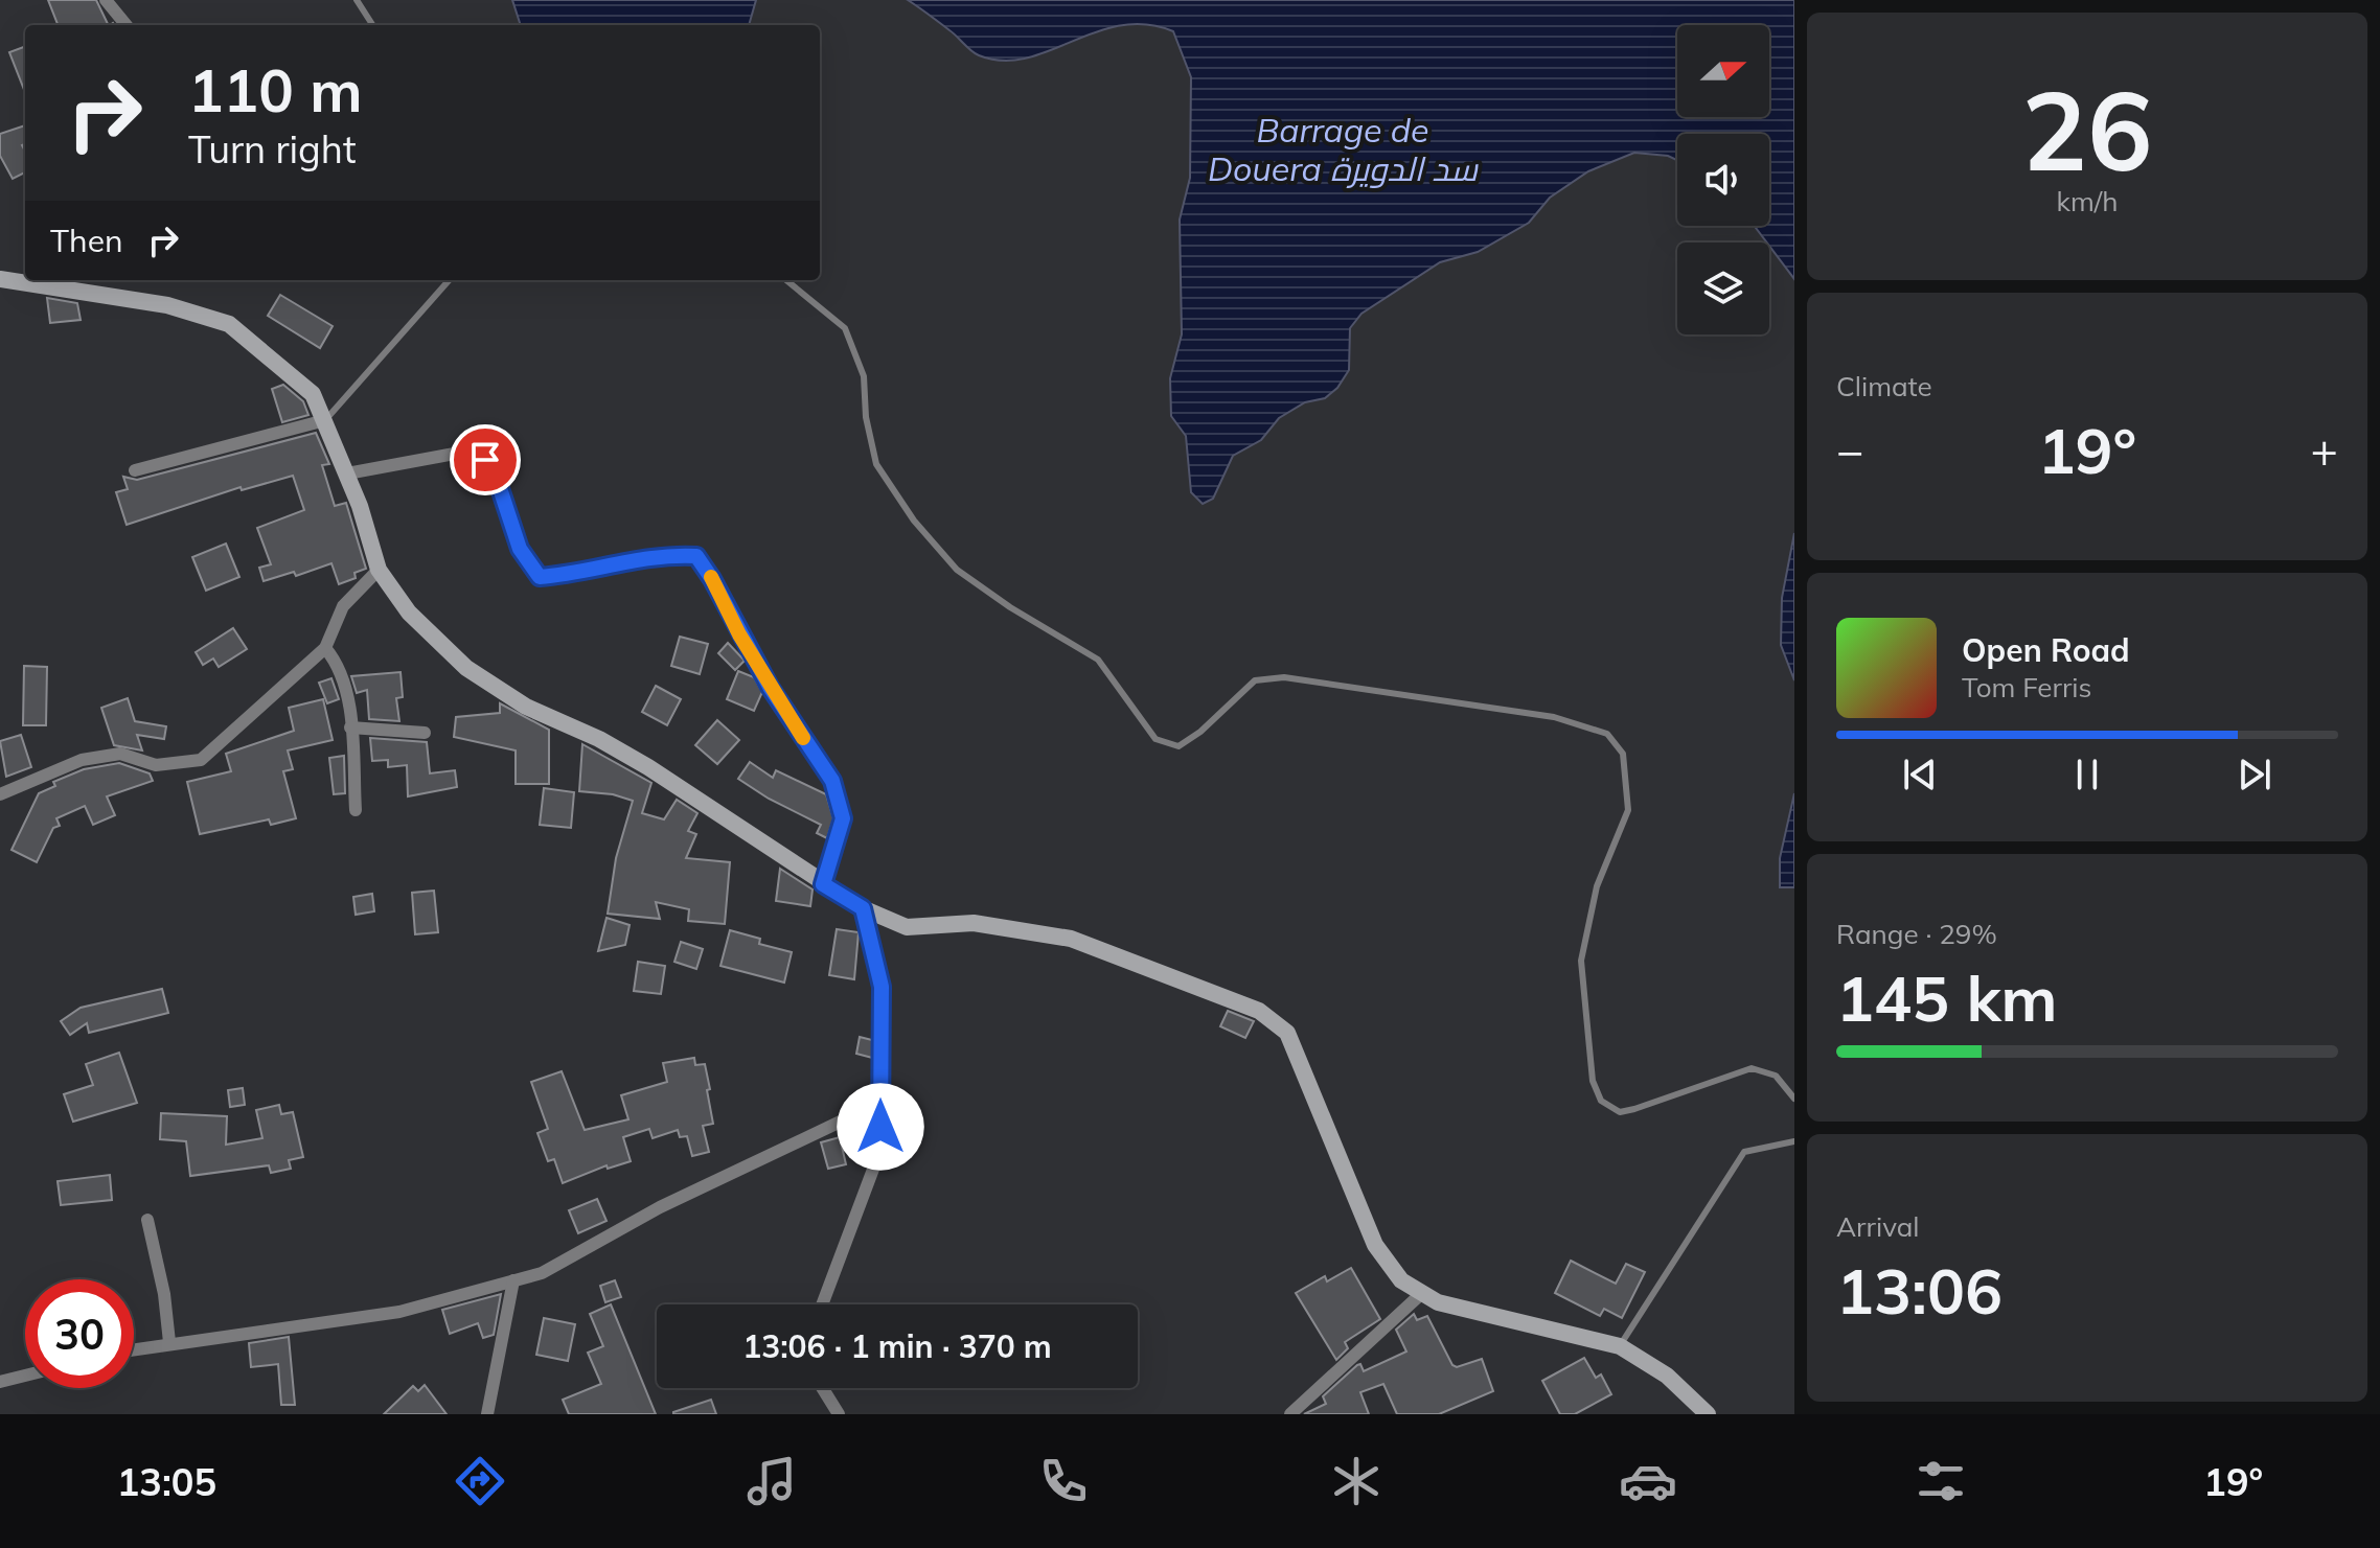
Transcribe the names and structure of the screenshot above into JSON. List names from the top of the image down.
{
  "water": ["Barrage de Douera سد الدويرة"],
  "north": "right",
  "page": {
    "tile": [
      ["26", "km/h"],
      "Climate",
      ["Range · 29%", "145 km"],
      ["Arrival", "13:06"]
    ],
    "turn": ["110 m", "Turn right"],
    "then": "Then",
    "heat": ["−", "19°", "+"],
    "song": ["Open Road", "Tom Ferris"],
    "limit": "30",
    "trip": "13:06 · 1 min · 370 m",
    "tabs": ["13:05", "19°"]
  }
}
